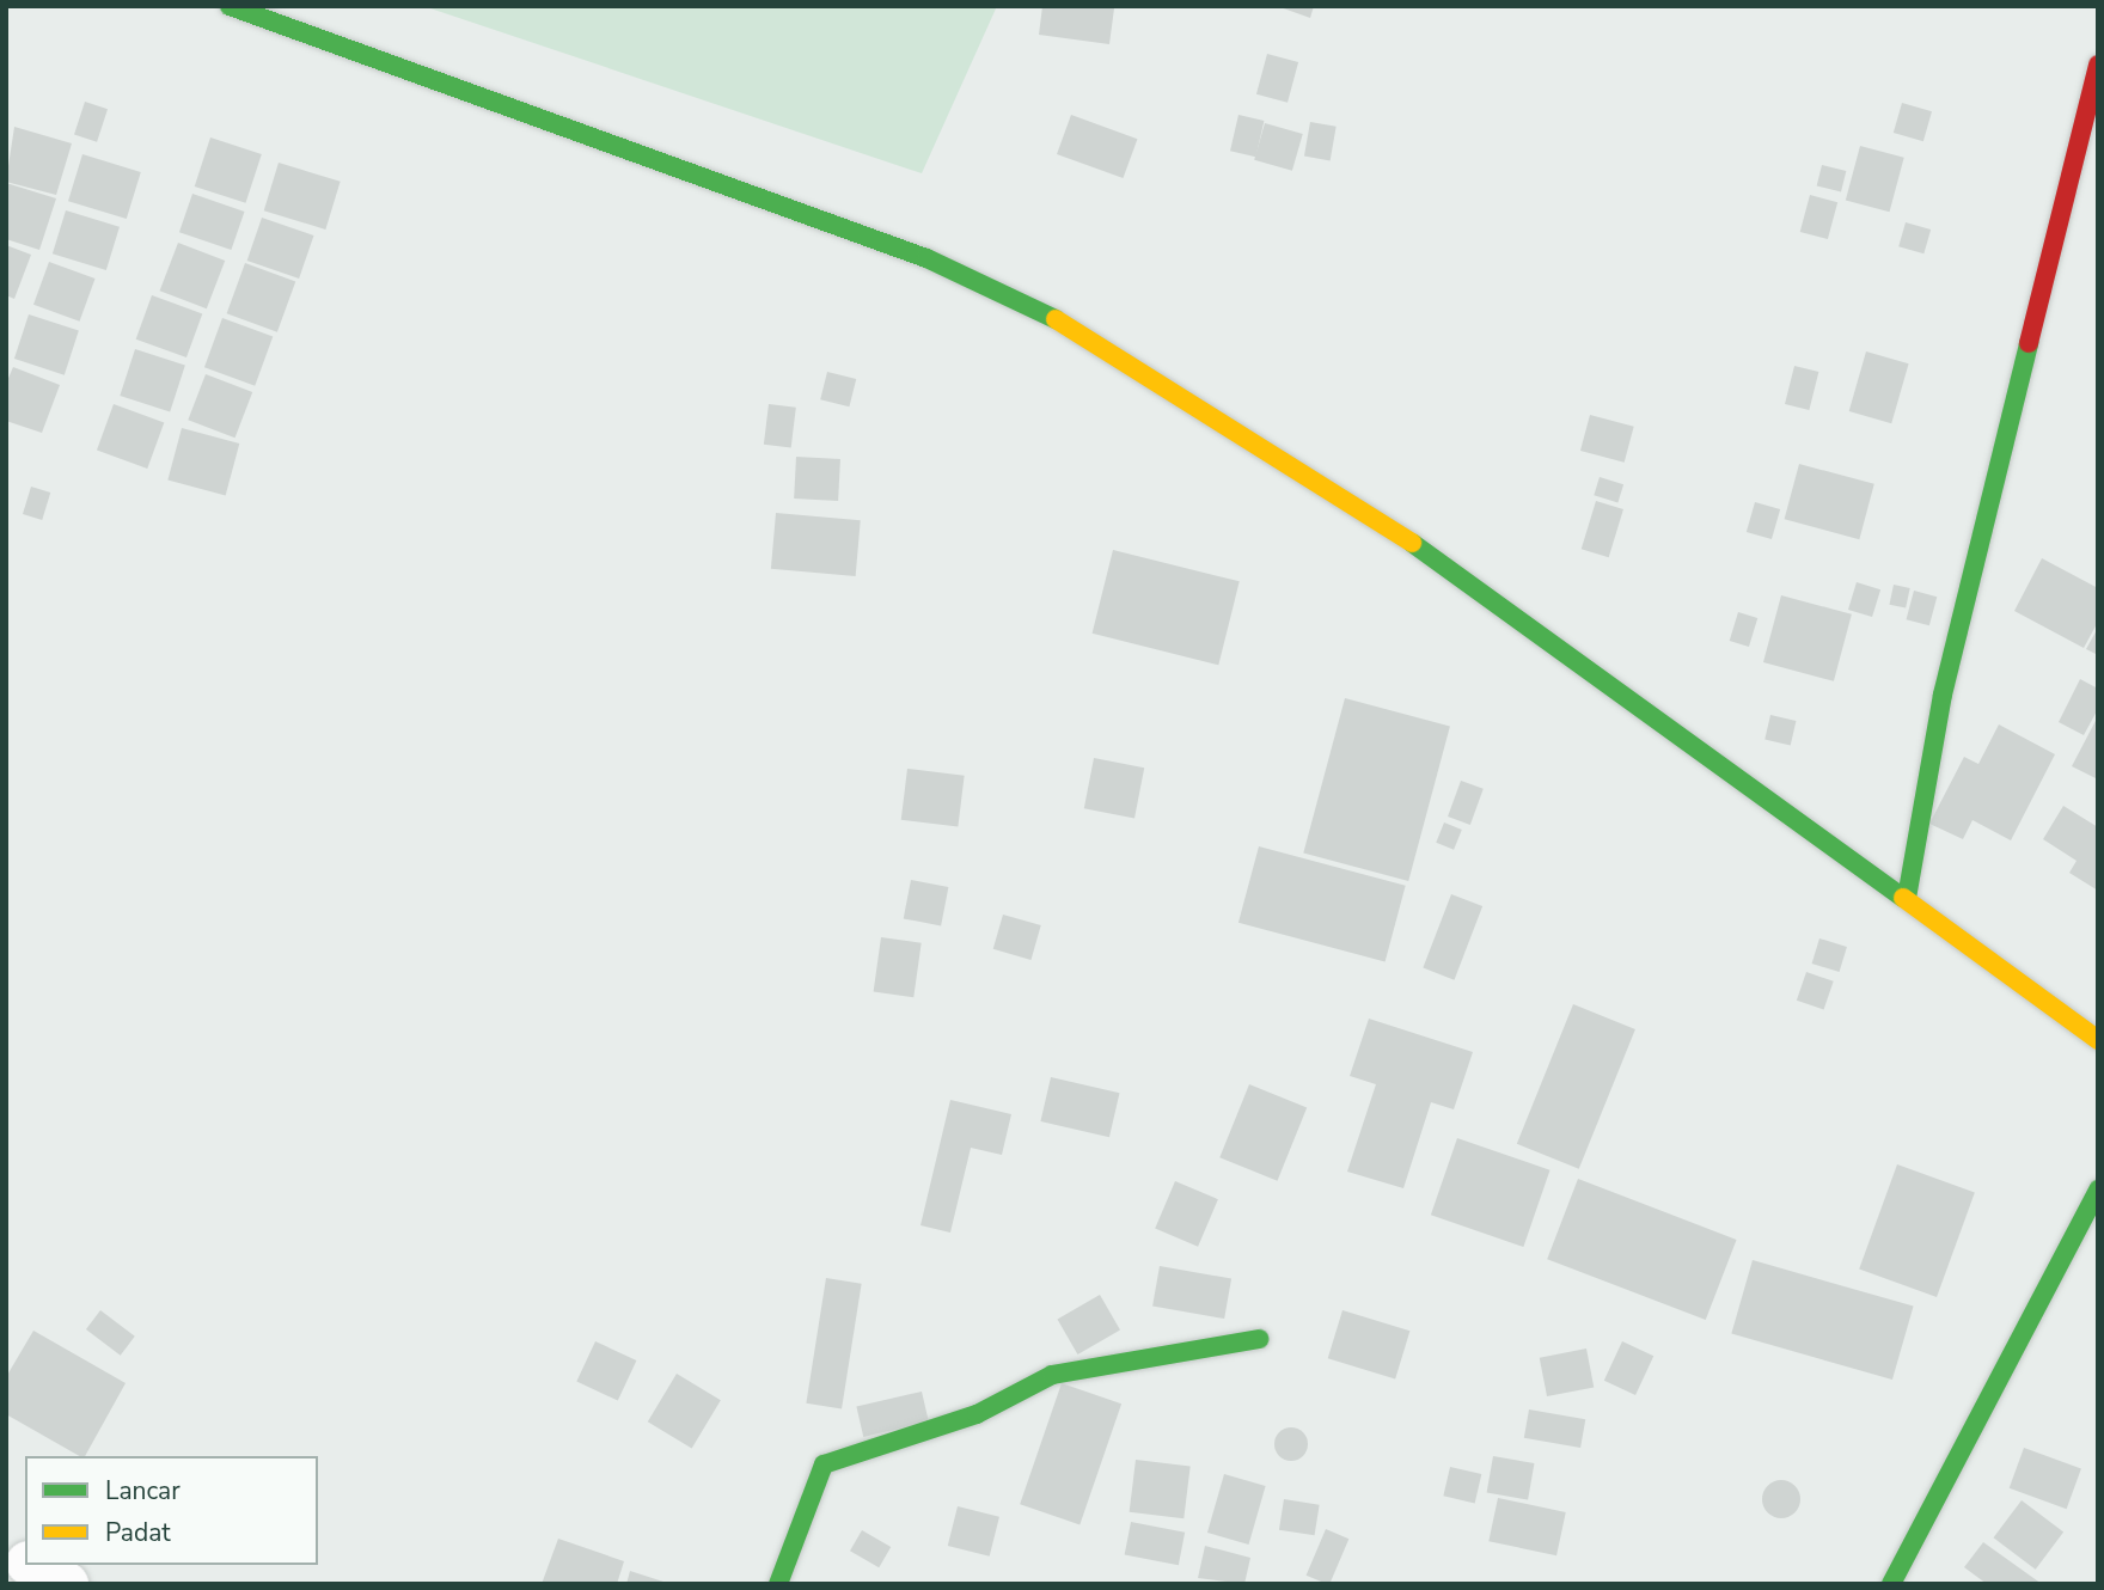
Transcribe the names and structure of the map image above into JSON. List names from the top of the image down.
{
  "legend": ["Lancar", "Padat"]
}
